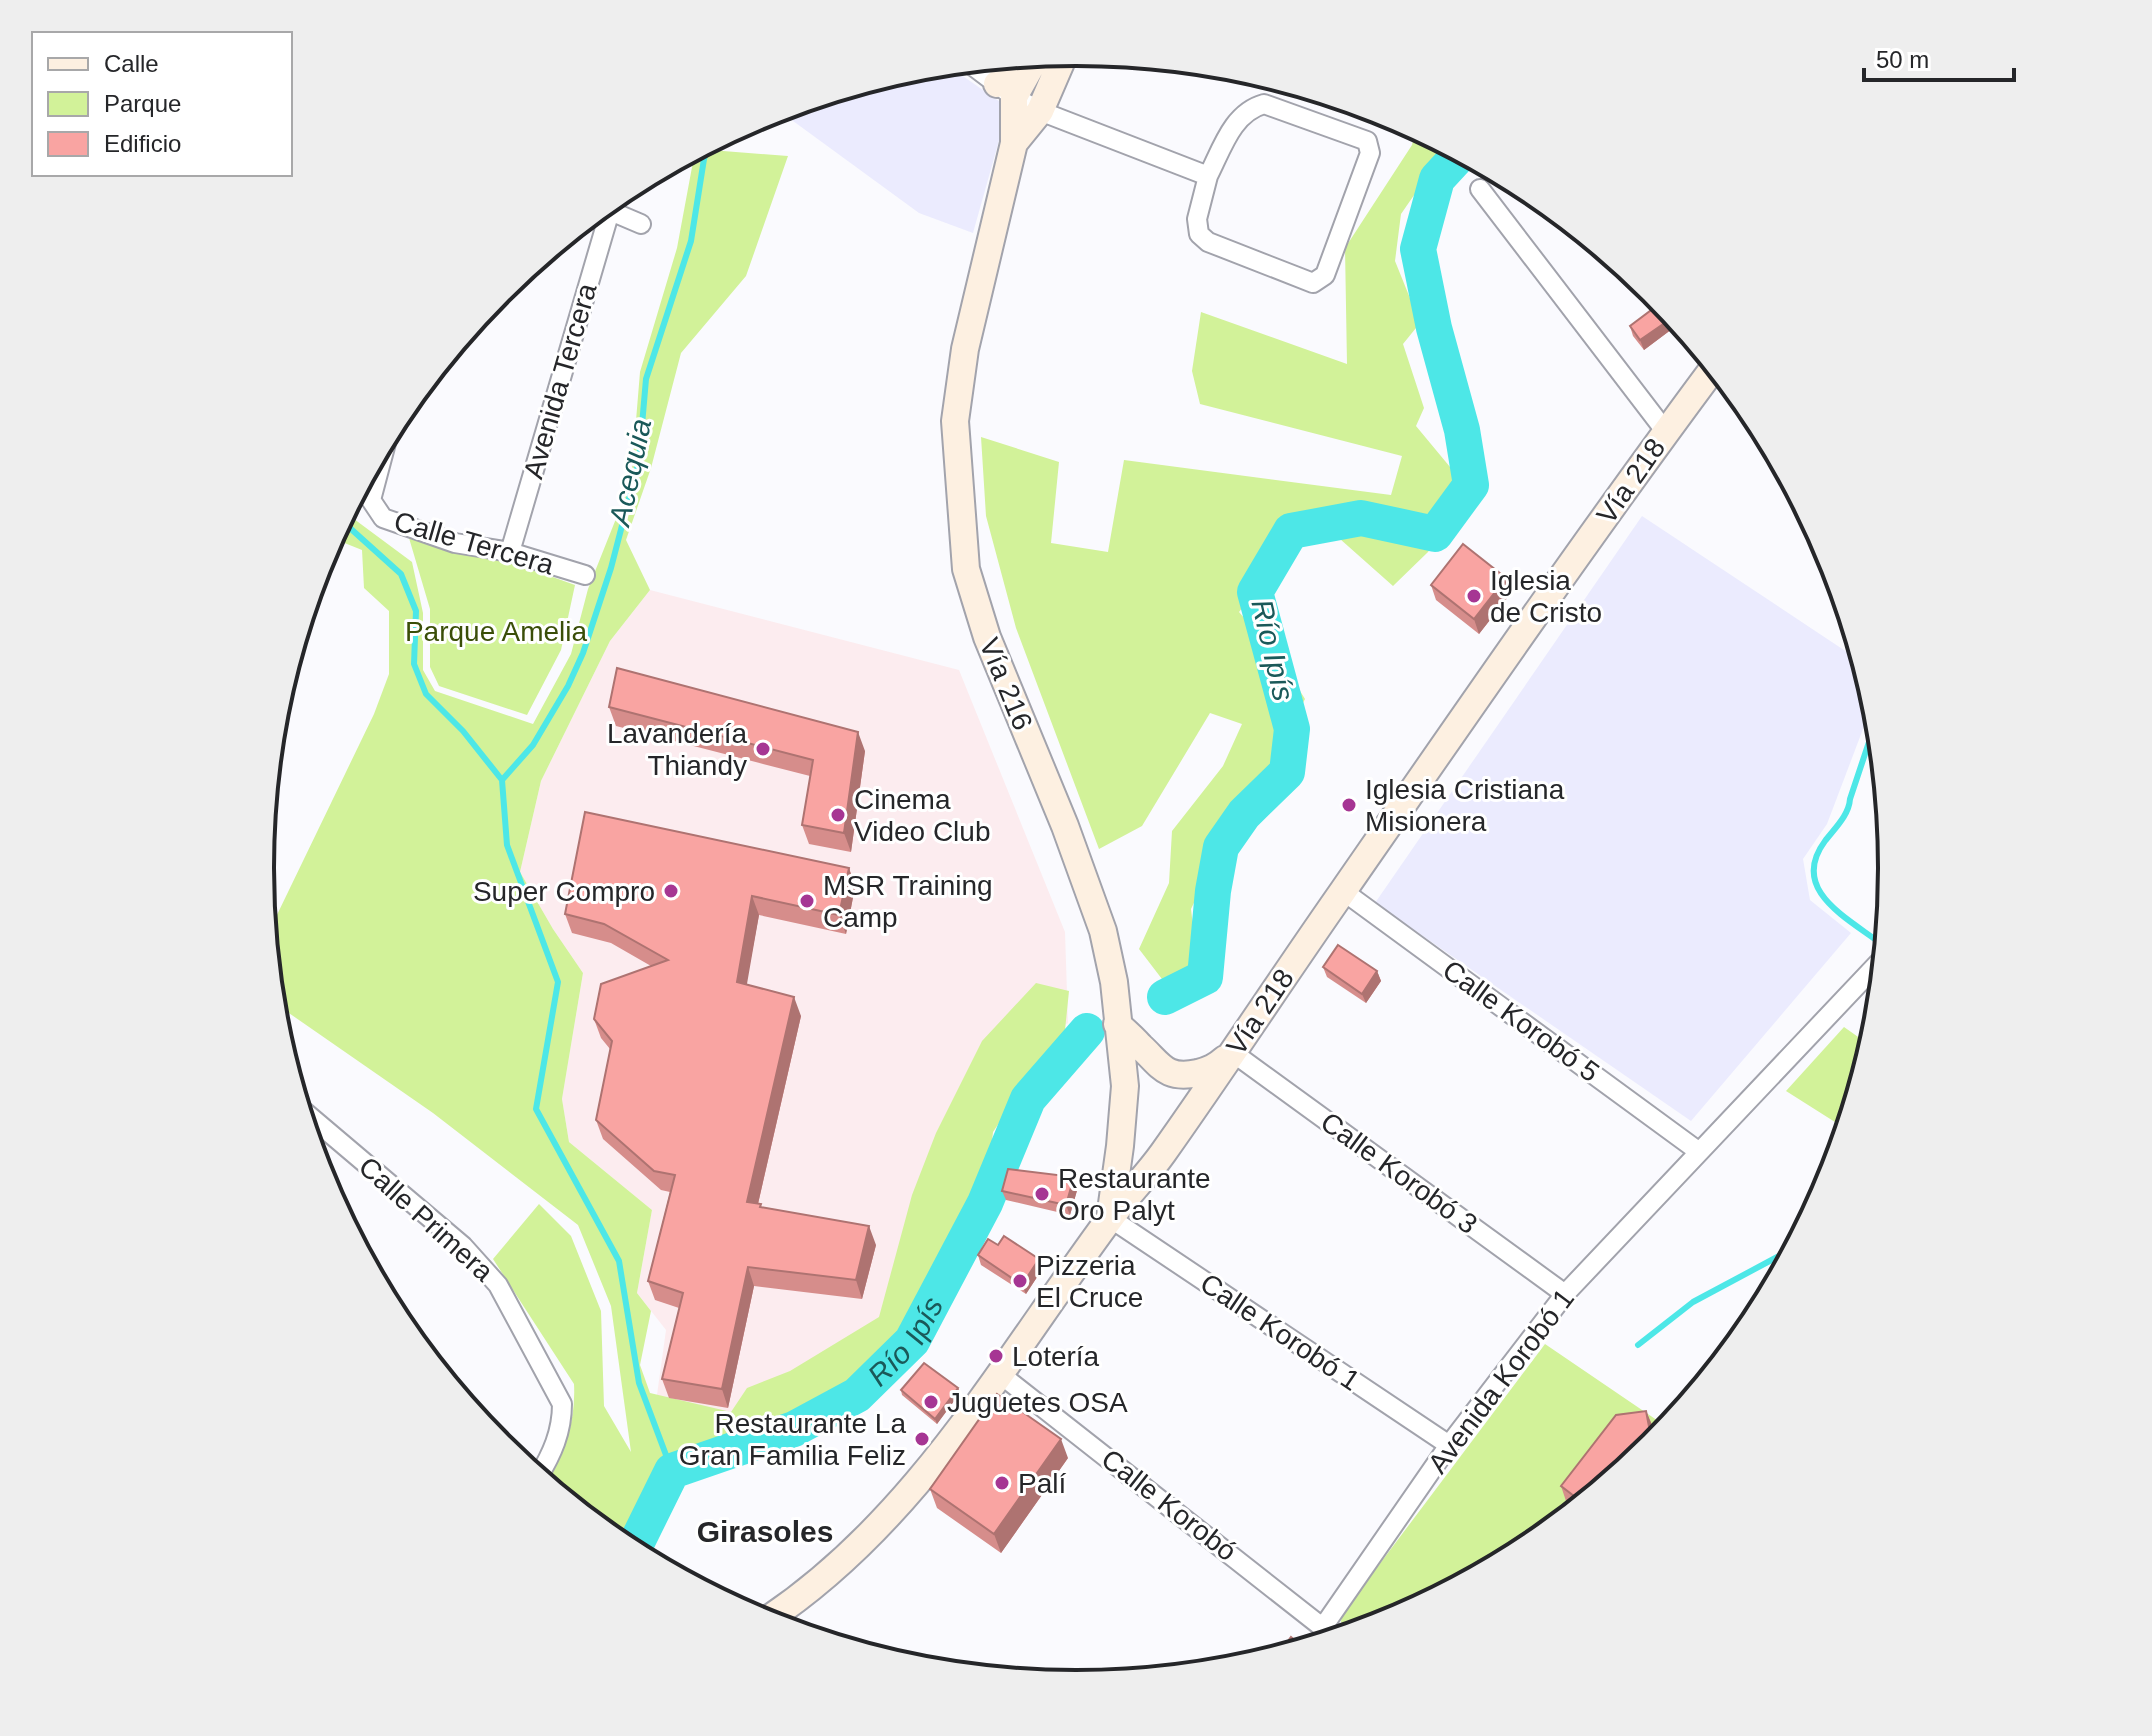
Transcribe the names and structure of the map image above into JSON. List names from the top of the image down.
{
  "streets": {
    "main road": ["Vía 218", "Vía 216"],
    "street": [
      "Avenida Tercera",
      "Calle Tercera",
      "Calle Korobó 5",
      "Calle Korobó 3",
      "Calle Primera",
      "Calle Korobó 1",
      "Avenida Korobó 1",
      "Calle Korobó"
    ]
  },
  "crossings": [
    ["Avenida Tercera", "Calle Tercera"],
    ["Vía 218", "Vía 216"],
    ["Vía 218", "Calle Korobó 5"],
    ["Vía 218", "Calle Korobó 3"],
    ["Vía 218", "Calle Korobó 1"],
    ["Vía 218", "Calle Korobó"],
    ["Vía 216", "Calle Korobó 1"],
    ["Calle Korobó 5", "Avenida Korobó 1"],
    ["Calle Korobó 3", "Avenida Korobó 1"],
    ["Calle Korobó 1", "Avenida Korobó 1"]
  ],
  "districts": ["Girasoles"],
  "water": ["Acequia", "Río Ipís"],
  "parks": ["Parque Amelia"],
  "places": [
    "Iglesia de Cristo",
    "Lavandería Thiandy",
    "Iglesia Cristiana Misionera",
    "Cinema Video Club",
    "Super Compro",
    "MSR Training Camp",
    "Restaurante Oro Palyt",
    "Pizzeria El Cruce",
    "Lotería",
    "Juguetes OSA",
    "Restaurante La Gran Familia Feliz",
    "Palí"
  ],
  "legend": ["Calle", "Parque", "Edificio"],
  "scale_bar": "50 m"
}
